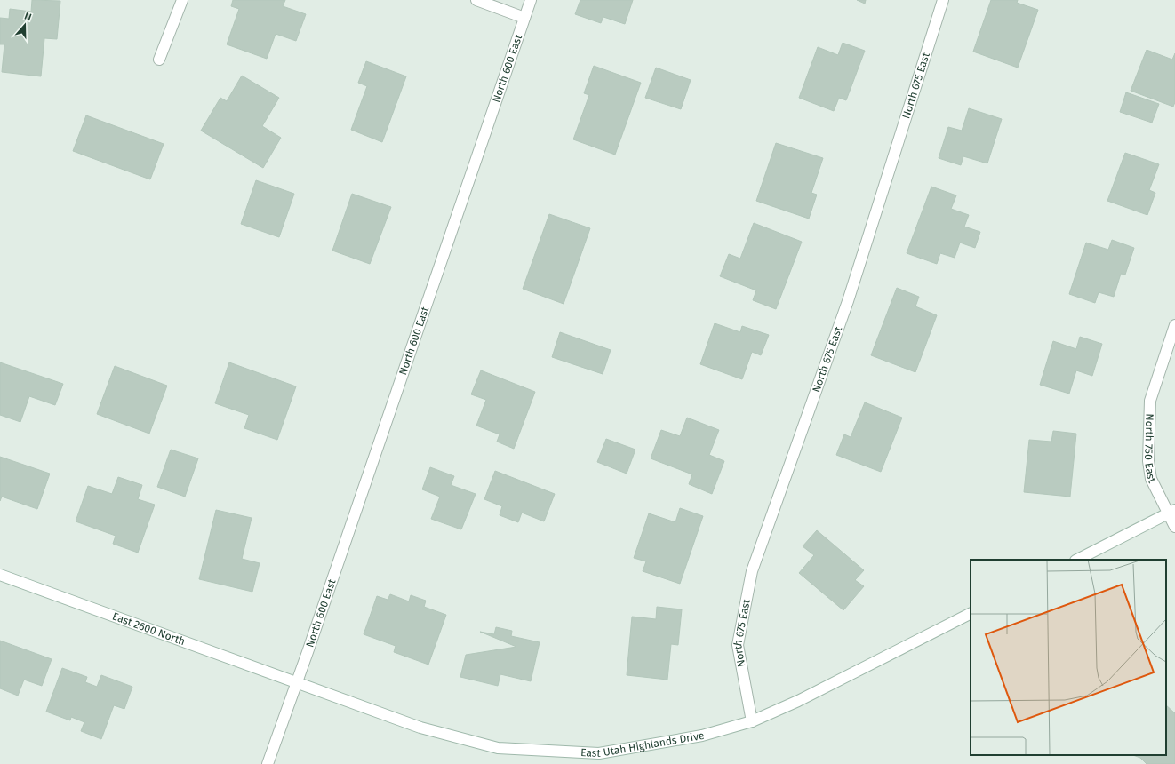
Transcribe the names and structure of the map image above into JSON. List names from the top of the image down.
{
  "streets": {
    "street": [
      "North 600 East",
      "North 675 East",
      "North 750 East",
      "East 2600 North",
      "East Utah Highlands Drive"
    ]
  },
  "crossings": [
    ["North 600 East", "East 2600 North"],
    ["North 600 East", "East Utah Highlands Drive"],
    ["North 675 East", "East Utah Highlands Drive"],
    ["East 2600 North", "East Utah Highlands Drive"]
  ],
  "north": "top"
}
